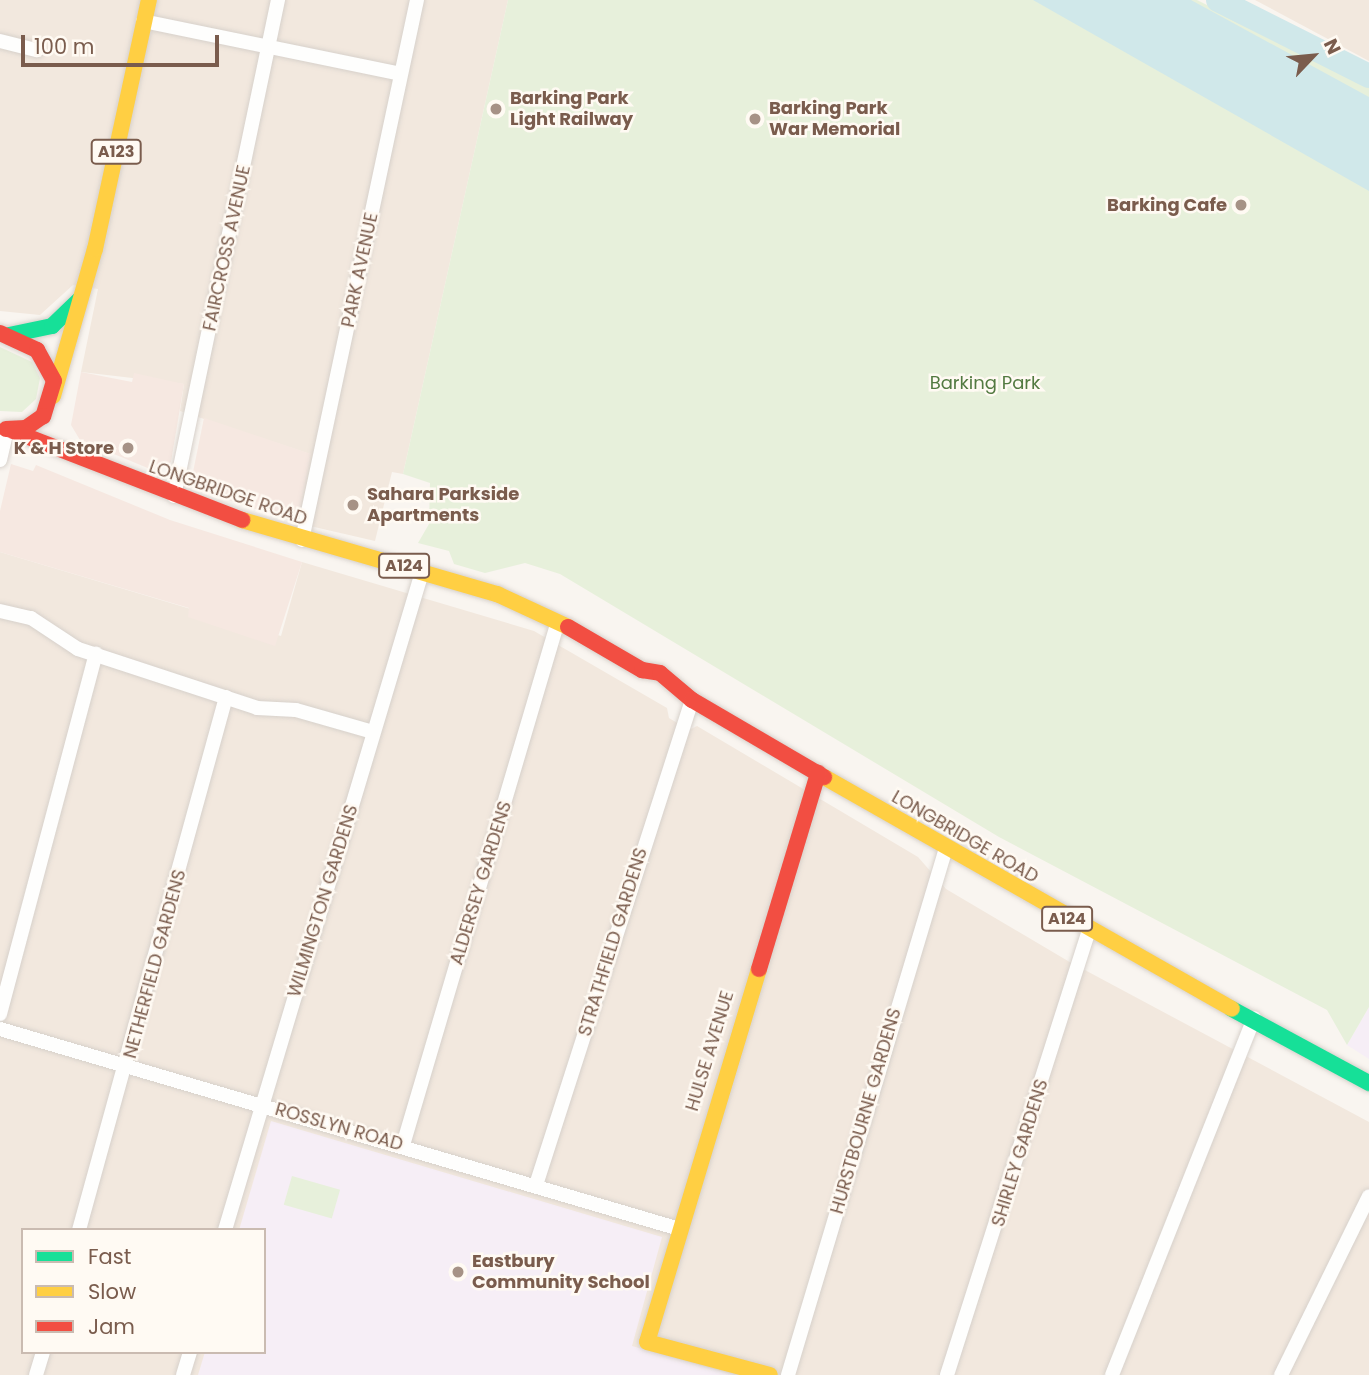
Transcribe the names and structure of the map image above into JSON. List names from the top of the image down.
{
  "streets": {
    "main road": [
      "A123",
      "LONGBRIDGE ROAD",
      "A124",
      "HULSE AVENUE"
    ],
    "street": [
      "FAIRCROSS AVENUE",
      "PARK AVENUE",
      "ALDERSEY GARDENS",
      "WILMINGTON GARDENS",
      "STRATHFIELD GARDENS",
      "NETHERFIELD GARDENS",
      "HURSTBOURNE GARDENS",
      "ROSSLYN ROAD",
      "SHIRLEY GARDENS"
    ]
  },
  "crossings": [
    ["FAIRCROSS AVENUE", "LONGBRIDGE ROAD"],
    ["PARK AVENUE", "LONGBRIDGE ROAD"],
    ["LONGBRIDGE ROAD", "ALDERSEY GARDENS"],
    ["LONGBRIDGE ROAD", "WILMINGTON GARDENS"],
    ["LONGBRIDGE ROAD", "STRATHFIELD GARDENS"],
    ["LONGBRIDGE ROAD", "HULSE AVENUE"],
    ["LONGBRIDGE ROAD", "HURSTBOURNE GARDENS"],
    ["LONGBRIDGE ROAD", "SHIRLEY GARDENS"],
    ["ALDERSEY GARDENS", "ROSSLYN ROAD"],
    ["WILMINGTON GARDENS", "ROSSLYN ROAD"],
    ["STRATHFIELD GARDENS", "ROSSLYN ROAD"],
    ["NETHERFIELD GARDENS", "ROSSLYN ROAD"],
    ["HULSE AVENUE", "ROSSLYN ROAD"]
  ],
  "parks": ["Barking Park"],
  "places": [
    "Barking Park Light Railway",
    "Barking Park War Memorial",
    "Barking Cafe",
    "K & H Store",
    "Sahara Parkside Apartments",
    "Eastbury Community School"
  ],
  "legend": ["Fast", "Slow", "Jam"],
  "scale_bar": "100 m",
  "north": "top right"
}
